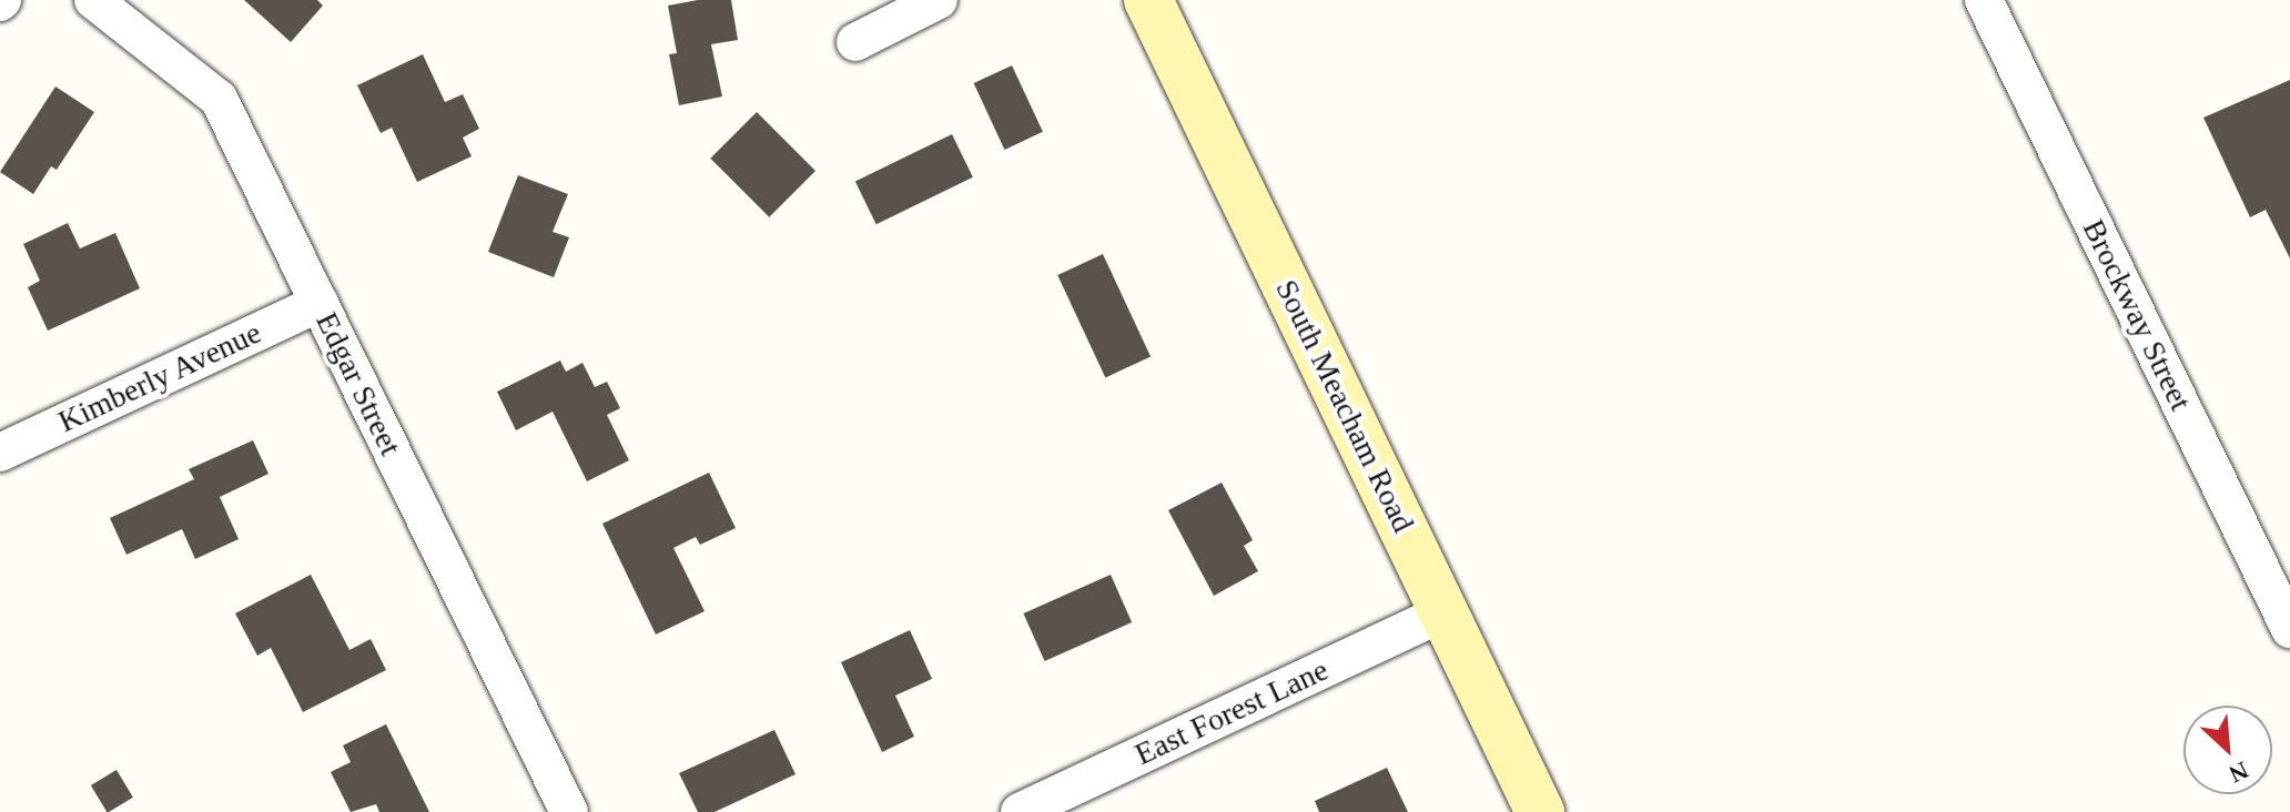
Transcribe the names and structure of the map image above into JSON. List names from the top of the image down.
{
  "streets": {
    "main road": ["South Meacham Road"],
    "street": [
      "Brockway Street",
      "Kimberly Avenue",
      "Edgar Street",
      "East Forest Lane"
    ]
  },
  "crossings": [
    ["Kimberly Avenue", "Edgar Street"],
    ["South Meacham Road", "East Forest Lane"]
  ],
  "north": "bottom right"
}
